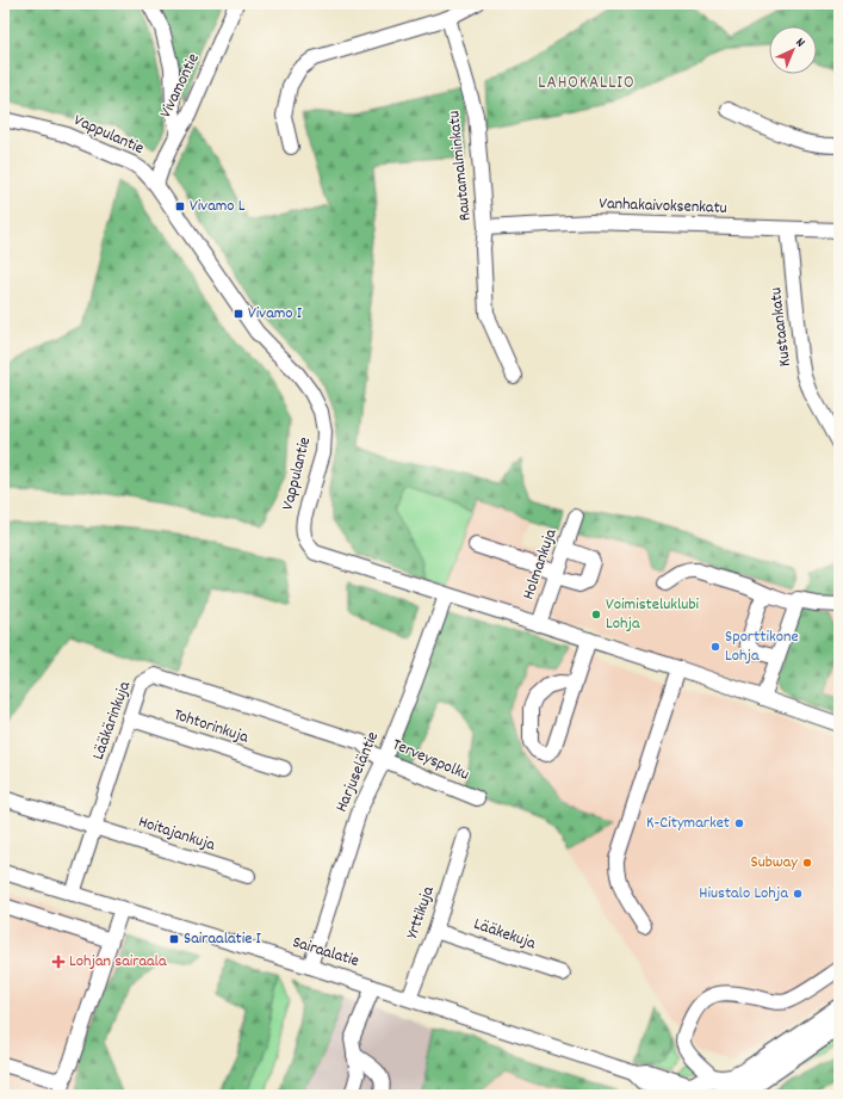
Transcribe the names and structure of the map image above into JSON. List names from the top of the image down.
{
  "streets": {
    "street": [
      "Vivamontie",
      "Vappulantie",
      "Rautamalminkatu",
      "Vanhakaivoksenkatu",
      "Kustaankatu",
      "Holmankuja",
      "Lääkärinkuja",
      "Tohtorinkuja",
      "Terveyspolku",
      "Harjuseläntie",
      "Hoitajankuja",
      "Yrttikuja",
      "Lääkekuja",
      "Sairaalatie"
    ]
  },
  "crossings": [
    ["Vivamontie", "Vappulantie"],
    ["Vappulantie", "Holmankuja"],
    ["Vappulantie", "Harjuseläntie"],
    ["Rautamalminkatu", "Vanhakaivoksenkatu"],
    ["Vanhakaivoksenkatu", "Kustaankatu"],
    ["Lääkärinkuja", "Tohtorinkuja"],
    ["Lääkärinkuja", "Terveyspolku"],
    ["Lääkärinkuja", "Harjuseläntie"],
    ["Lääkärinkuja", "Hoitajankuja"],
    ["Lääkärinkuja", "Sairaalatie"],
    ["Terveyspolku", "Harjuseläntie"],
    ["Harjuseläntie", "Sairaalatie"],
    ["Yrttikuja", "Lääkekuja"],
    ["Yrttikuja", "Sairaalatie"]
  ],
  "districts": ["LAHOKALLIO"],
  "places": {
    "transit": ["Vivamo L", "Vivamo I", "Sairaalatie I"],
    "other": [
      "Voimisteluklubi Lohja",
      "Sporttikone Lohja",
      "K-Citymarket",
      "Subway",
      "Hiustalo Lohja"
    ],
    "health": ["Lohjan sairaala"]
  },
  "north": "top right"
}
